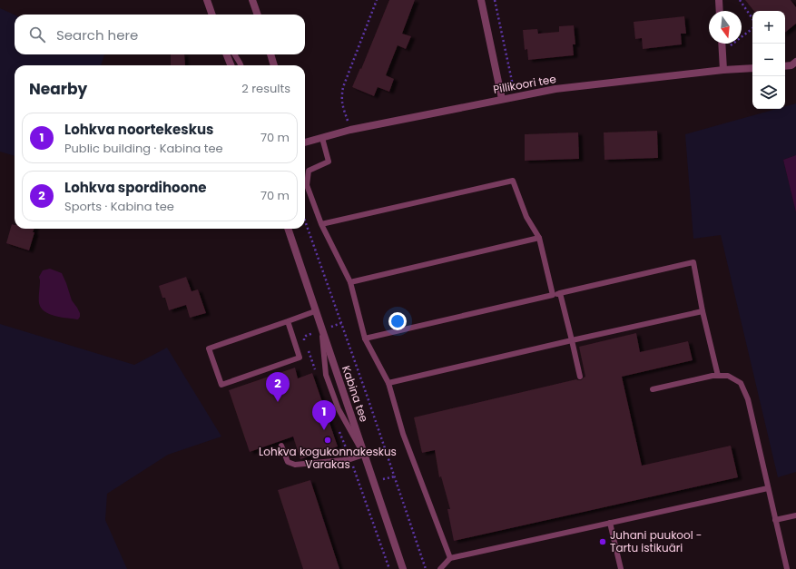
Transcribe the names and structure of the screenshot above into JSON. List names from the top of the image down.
{
  "streets": {
    "street": ["Pillikoori tee", "Kabina tee"]
  },
  "places": ["Lohkva kogukonnakeskus Varakas", "Juhani puukool - Tartu istikuäri"],
  "north": "bottom",
  "page": {
    "map_buttons": ["+", "−"],
    "search": "Search here",
    "heading": ["Nearby", "2 results"],
    "list": [
      {
        "mark": "1",
        "name": "Lohkva noortekeskus",
        "note": "Public building · Kabina tee",
        "value": "70 m"
      },
      {
        "mark": "2",
        "name": "Lohkva spordihoone",
        "note": "Sports · Kabina tee",
        "value": "70 m"
      }
    ],
    "pins": ["2", "1"]
  }
}
